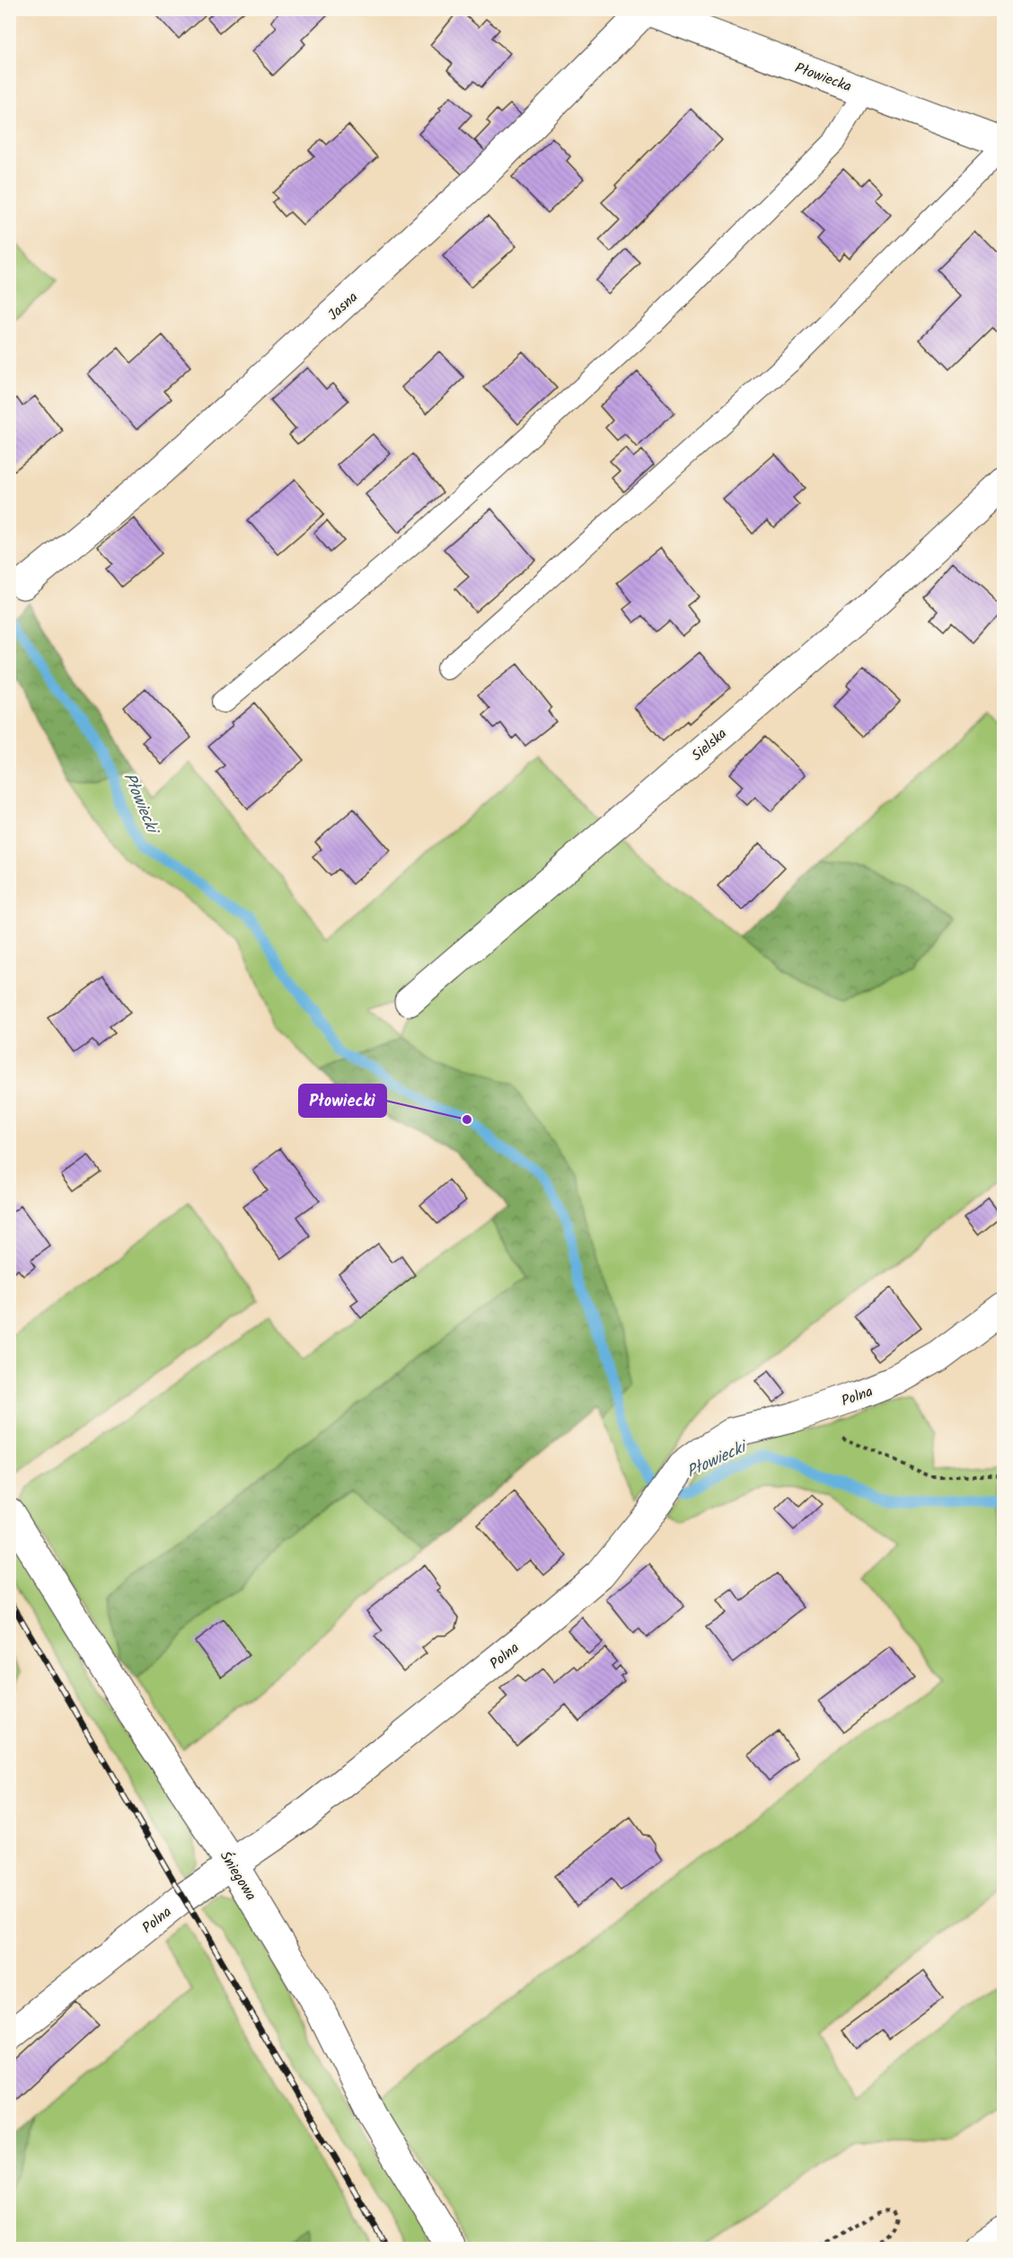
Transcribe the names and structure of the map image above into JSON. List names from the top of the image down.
{
  "streets": {
    "street": [
      "Płowiecka",
      "Jasna",
      "Sielska",
      "Polna",
      "Śniegowa"
    ]
  },
  "crossings": [
    ["Płowiecka", "Jasna"],
    ["Polna", "Śniegowa"]
  ],
  "water": ["Płowiecki"],
  "places": ["Płowiecki"]
}
